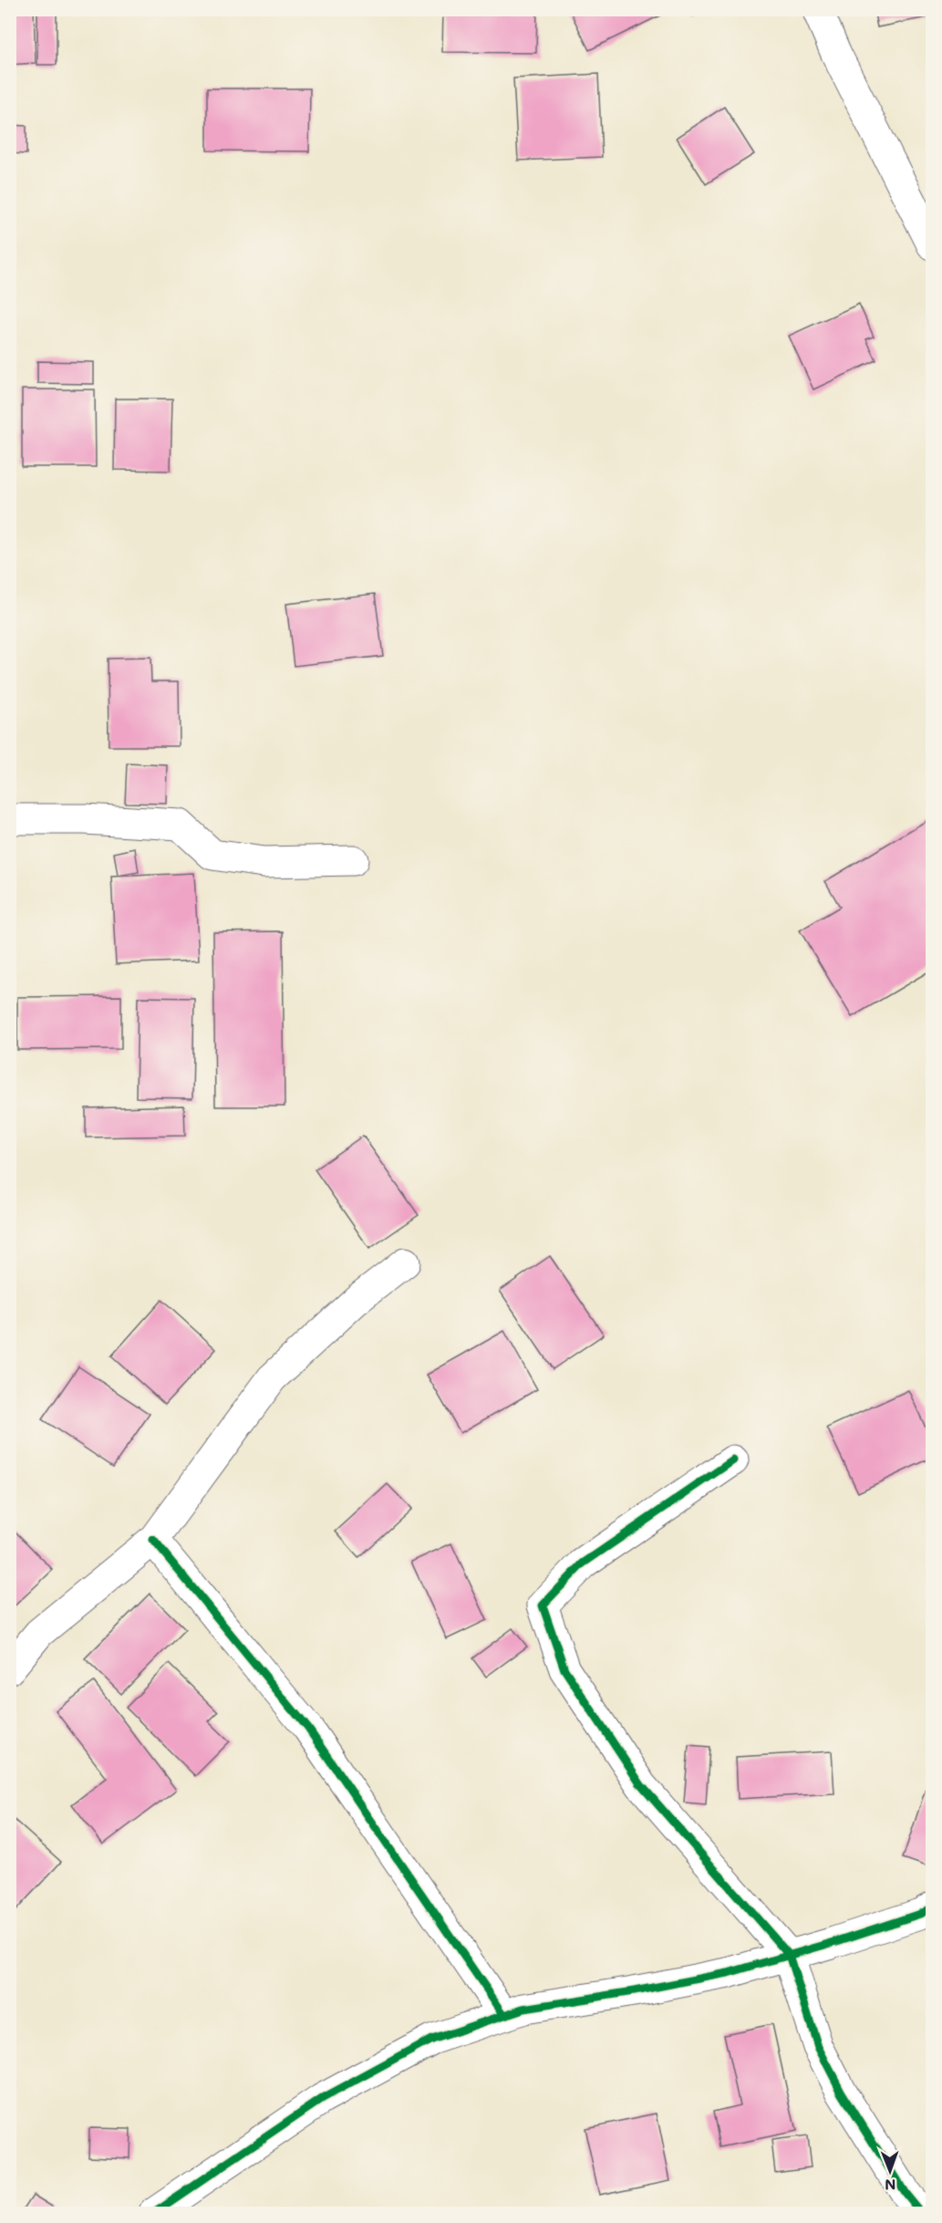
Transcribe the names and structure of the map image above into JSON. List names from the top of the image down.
{
  "north": "bottom"
}
